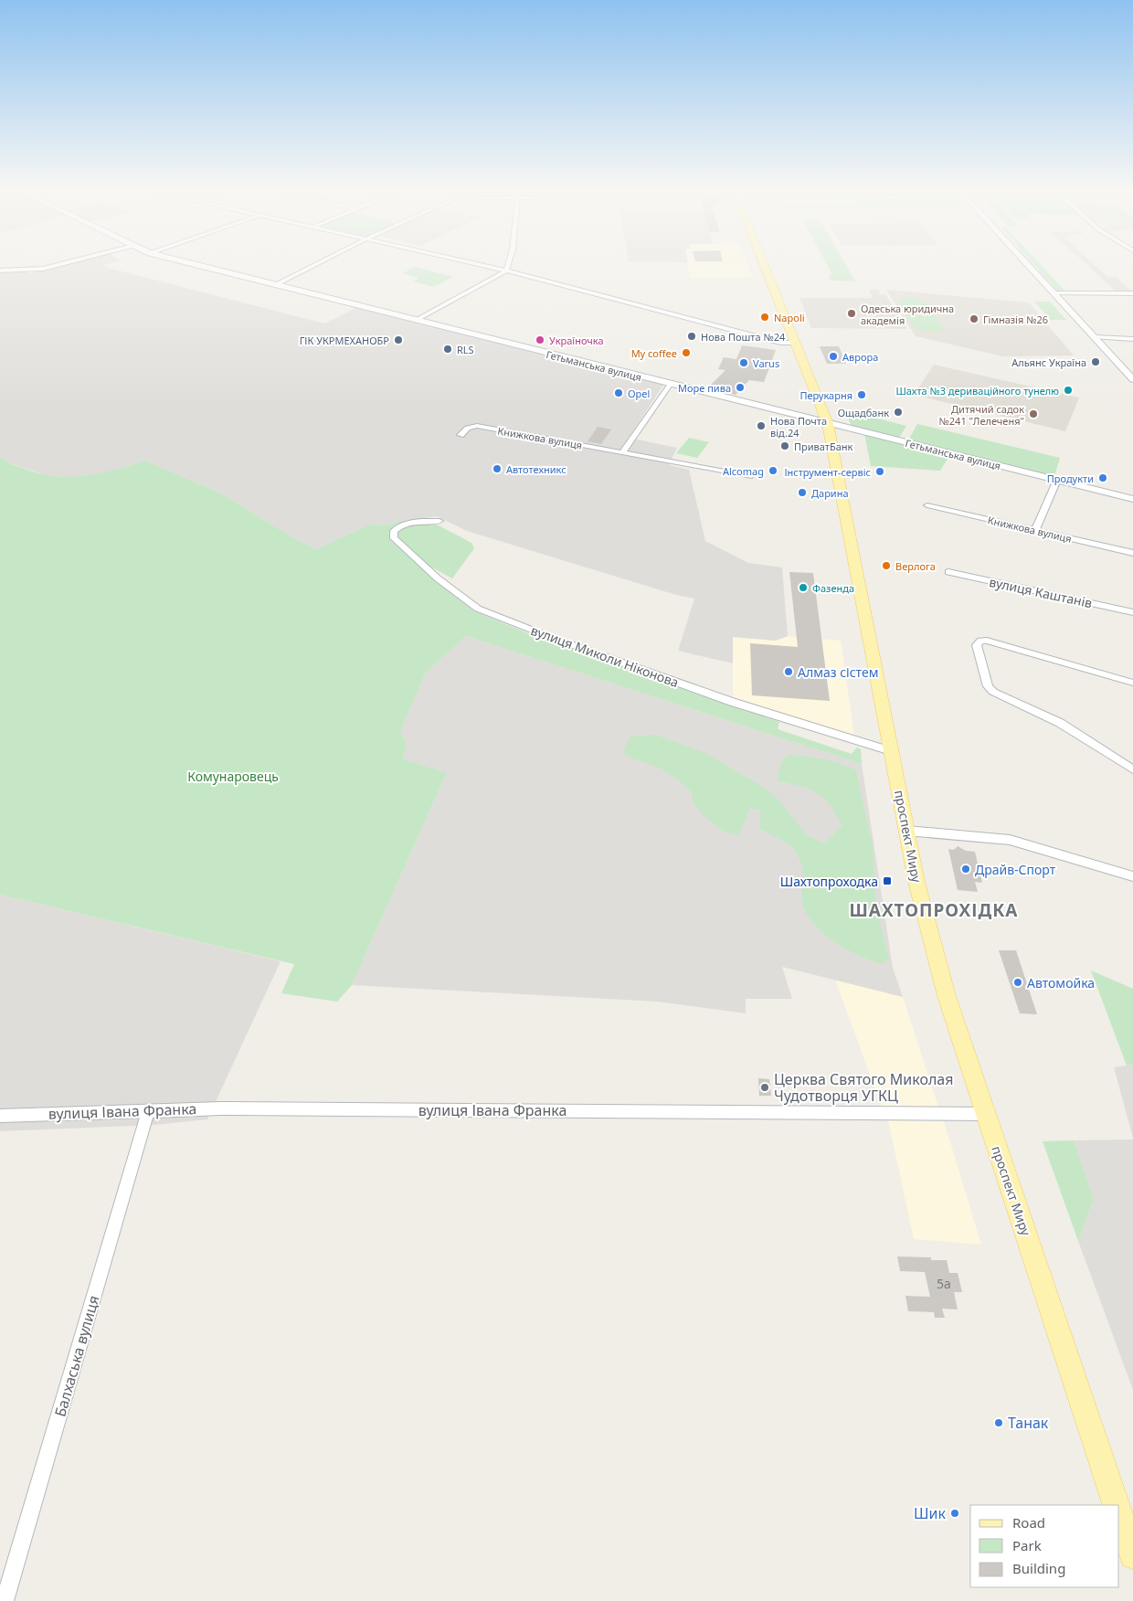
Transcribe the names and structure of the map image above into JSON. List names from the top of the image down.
{
  "streets": {
    "main road": ["проспект Миру"],
    "street": [
      "Гетьманська вулиця",
      "Книжкова вулиця",
      "вулиця Каштанів",
      "вулиця Миколи Ніконова",
      "вулиця Івана Франка",
      "Балхаська вулиця"
    ]
  },
  "crossings": [
    ["Гетьманська вулиця", "проспект Миру"],
    ["вулиця Миколи Ніконова", "проспект Миру"],
    ["проспект Миру", "вулиця Івана Франка"],
    ["вулиця Івана Франка", "Балхаська вулиця"]
  ],
  "districts": ["ШАХТОПРОХІДКА"],
  "parks": ["Комунаровець"],
  "places": {
    "other": [
      "Одеська юридична академія",
      "Napoli",
      "Гімназія №26",
      "Нова Пошта №24",
      "ГІК УКРМЕХАНОБР",
      "Україночка",
      "RLS",
      "My coffee",
      "Аврора",
      "Альянс Україна",
      "Varus",
      "Море пива",
      "Шахта №3 дериваційного тунелю",
      "Opel",
      "Перукарня",
      "Ощадбанк",
      "Дитячий садок №241 \"Лелеченя\"",
      "Нова Почта від.24",
      "ПриватБанк",
      "Автотехникс",
      "Alcomag",
      "Інструмент-сервіс",
      "Продукти",
      "Дарина",
      "Beрлога",
      "Фазенда",
      "Алмаз сістем",
      "Драйв-Спорт",
      "Автомойка",
      "Церква Святого Миколая Чудотворця УГКЦ",
      "Танак",
      "Шик"
    ],
    "transit": ["Шахтопроходка"]
  },
  "house_numbers": ["5а"],
  "legend": ["Road", "Park", "Building"]
}
